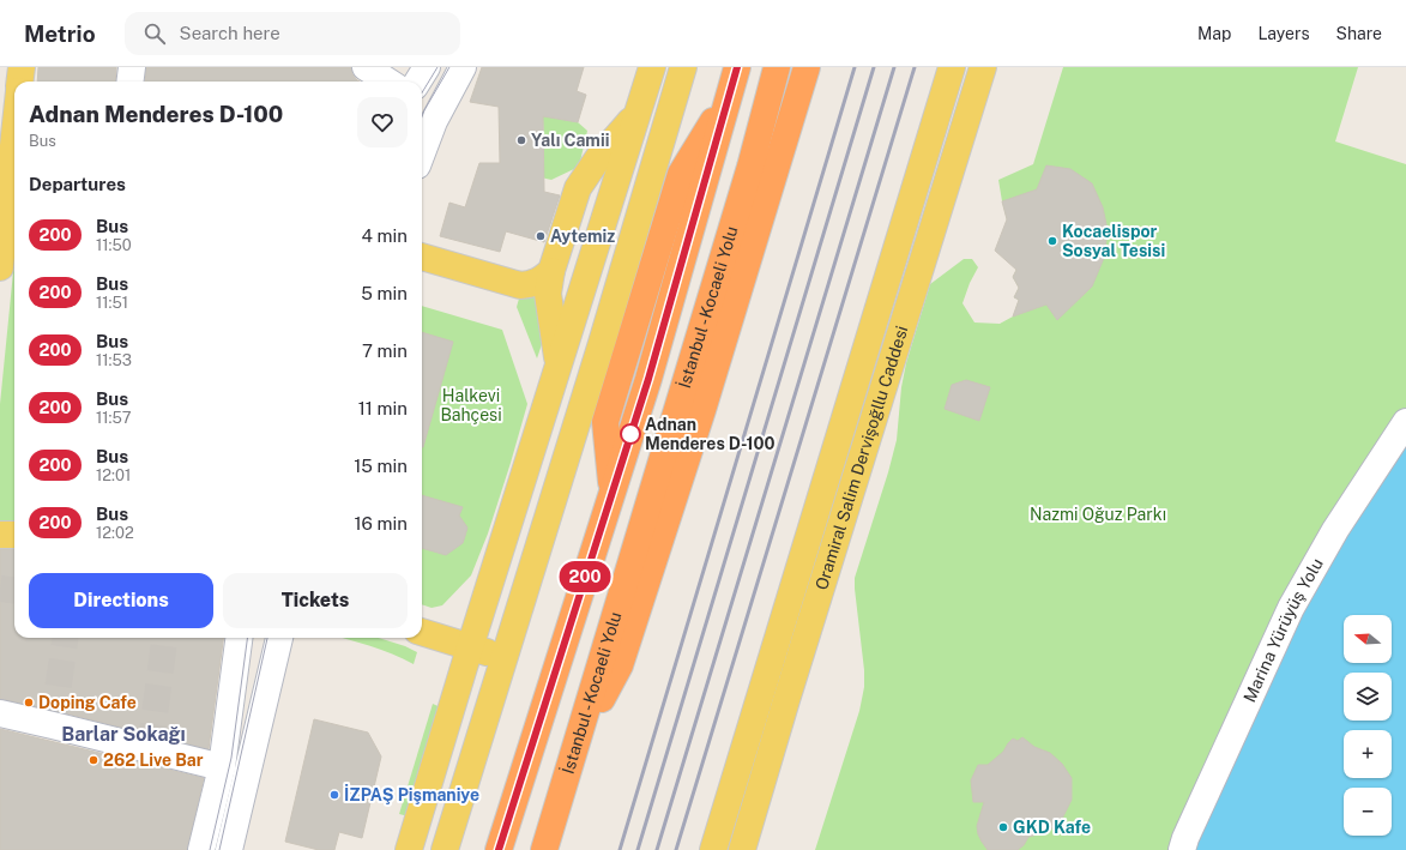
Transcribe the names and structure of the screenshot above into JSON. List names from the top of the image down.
{
  "streets": {
    "highway": ["İstanbul - Kocaeli Yolu"],
    "main road": ["Oramiral Salim Dervişoğllu Caddesi"],
    "street": ["Marina Yürüyüş Yolu"]
  },
  "districts": ["Barlar Sokağı"],
  "parks": ["Halkevi Bahçesi", "Nazmi Oğuz Parkı"],
  "places": [
    "Yalı Camii",
    "Aytemiz",
    "Kocaelispor Sosyal Tesisi",
    "Adnan Menderes D-100",
    "Doping Cafe",
    "262 Live Bar",
    "İZPAŞ Pişmaniye",
    "GKD Kafe"
  ],
  "lines": ["bus line 200"],
  "north": "left",
  "page": {
    "header": "Metrio",
    "search": "Search here",
    "nav": ["Map", "Layers", "Share"],
    "on_map": "200",
    "heading": [
      ["Adnan Menderes D-100", "Bus"],
      "Departures"
    ],
    "list": [
      {
        "mark": "200",
        "name": "Bus",
        "note": "11:50",
        "value": "4 min"
      },
      {
        "mark": "200",
        "name": "Bus",
        "note": "11:51",
        "value": "5 min"
      },
      {
        "mark": "200",
        "name": "Bus",
        "note": "11:53",
        "value": "7 min"
      },
      {
        "mark": "200",
        "name": "Bus",
        "note": "11:57",
        "value": "11 min"
      },
      {
        "mark": "200",
        "name": "Bus",
        "note": "12:01",
        "value": "15 min"
      },
      {
        "mark": "200",
        "name": "Bus",
        "note": "12:02",
        "value": "16 min"
      }
    ],
    "buttons": ["Directions", "Tickets"],
    "map_buttons": ["+", "−"]
  }
}
